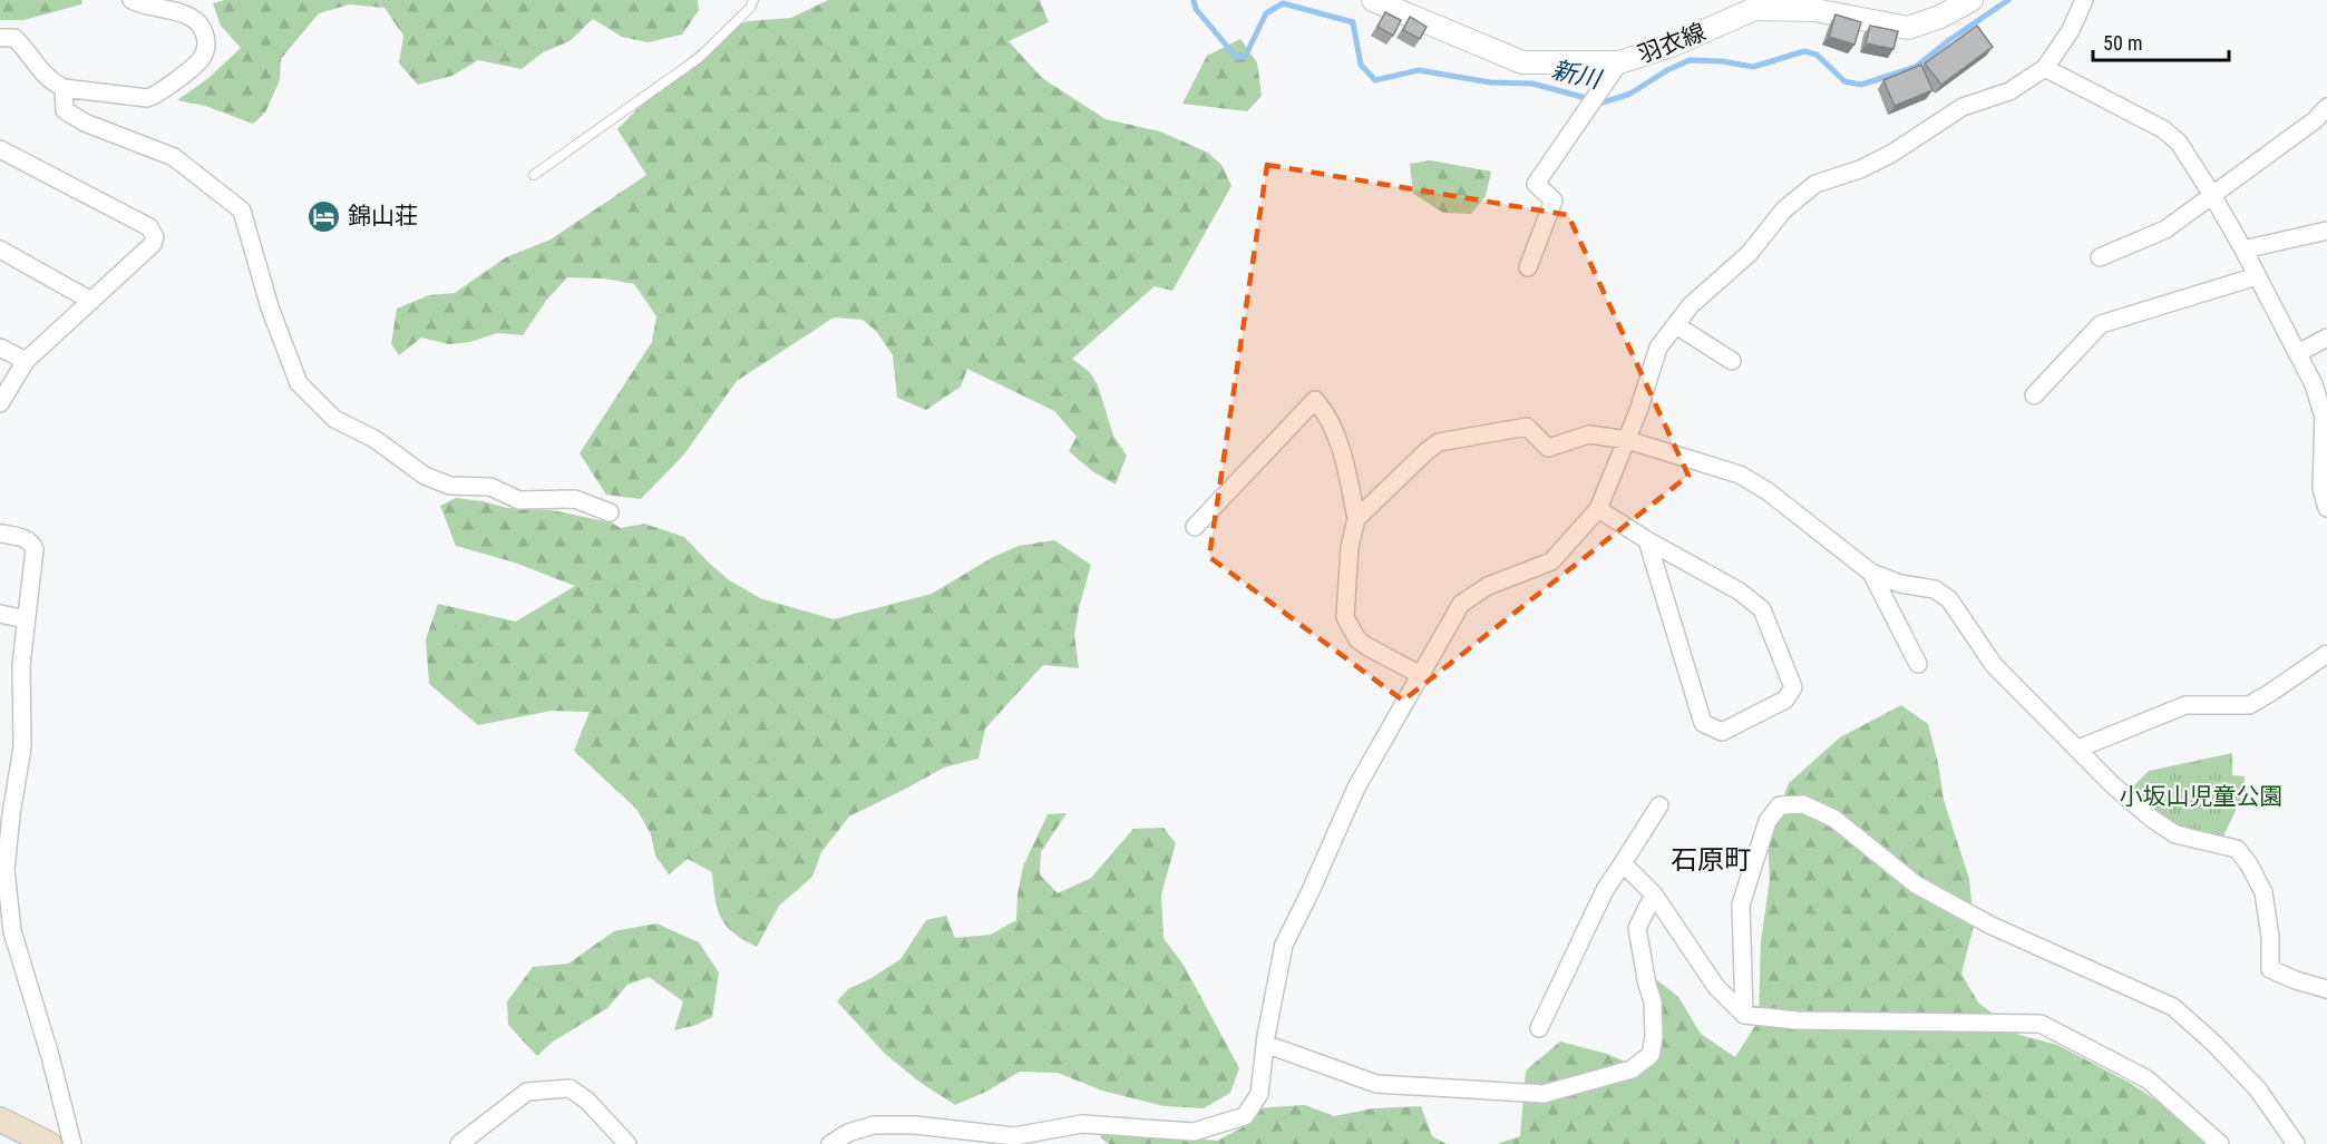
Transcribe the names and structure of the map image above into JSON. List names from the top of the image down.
{
  "streets": {
    "street": ["羽衣線"]
  },
  "districts": ["石原町"],
  "water": ["新川"],
  "parks": ["小坂山児童公園"],
  "places": {
    "hotel": ["錦山荘"]
  },
  "scale_bar": "50 m"
}
